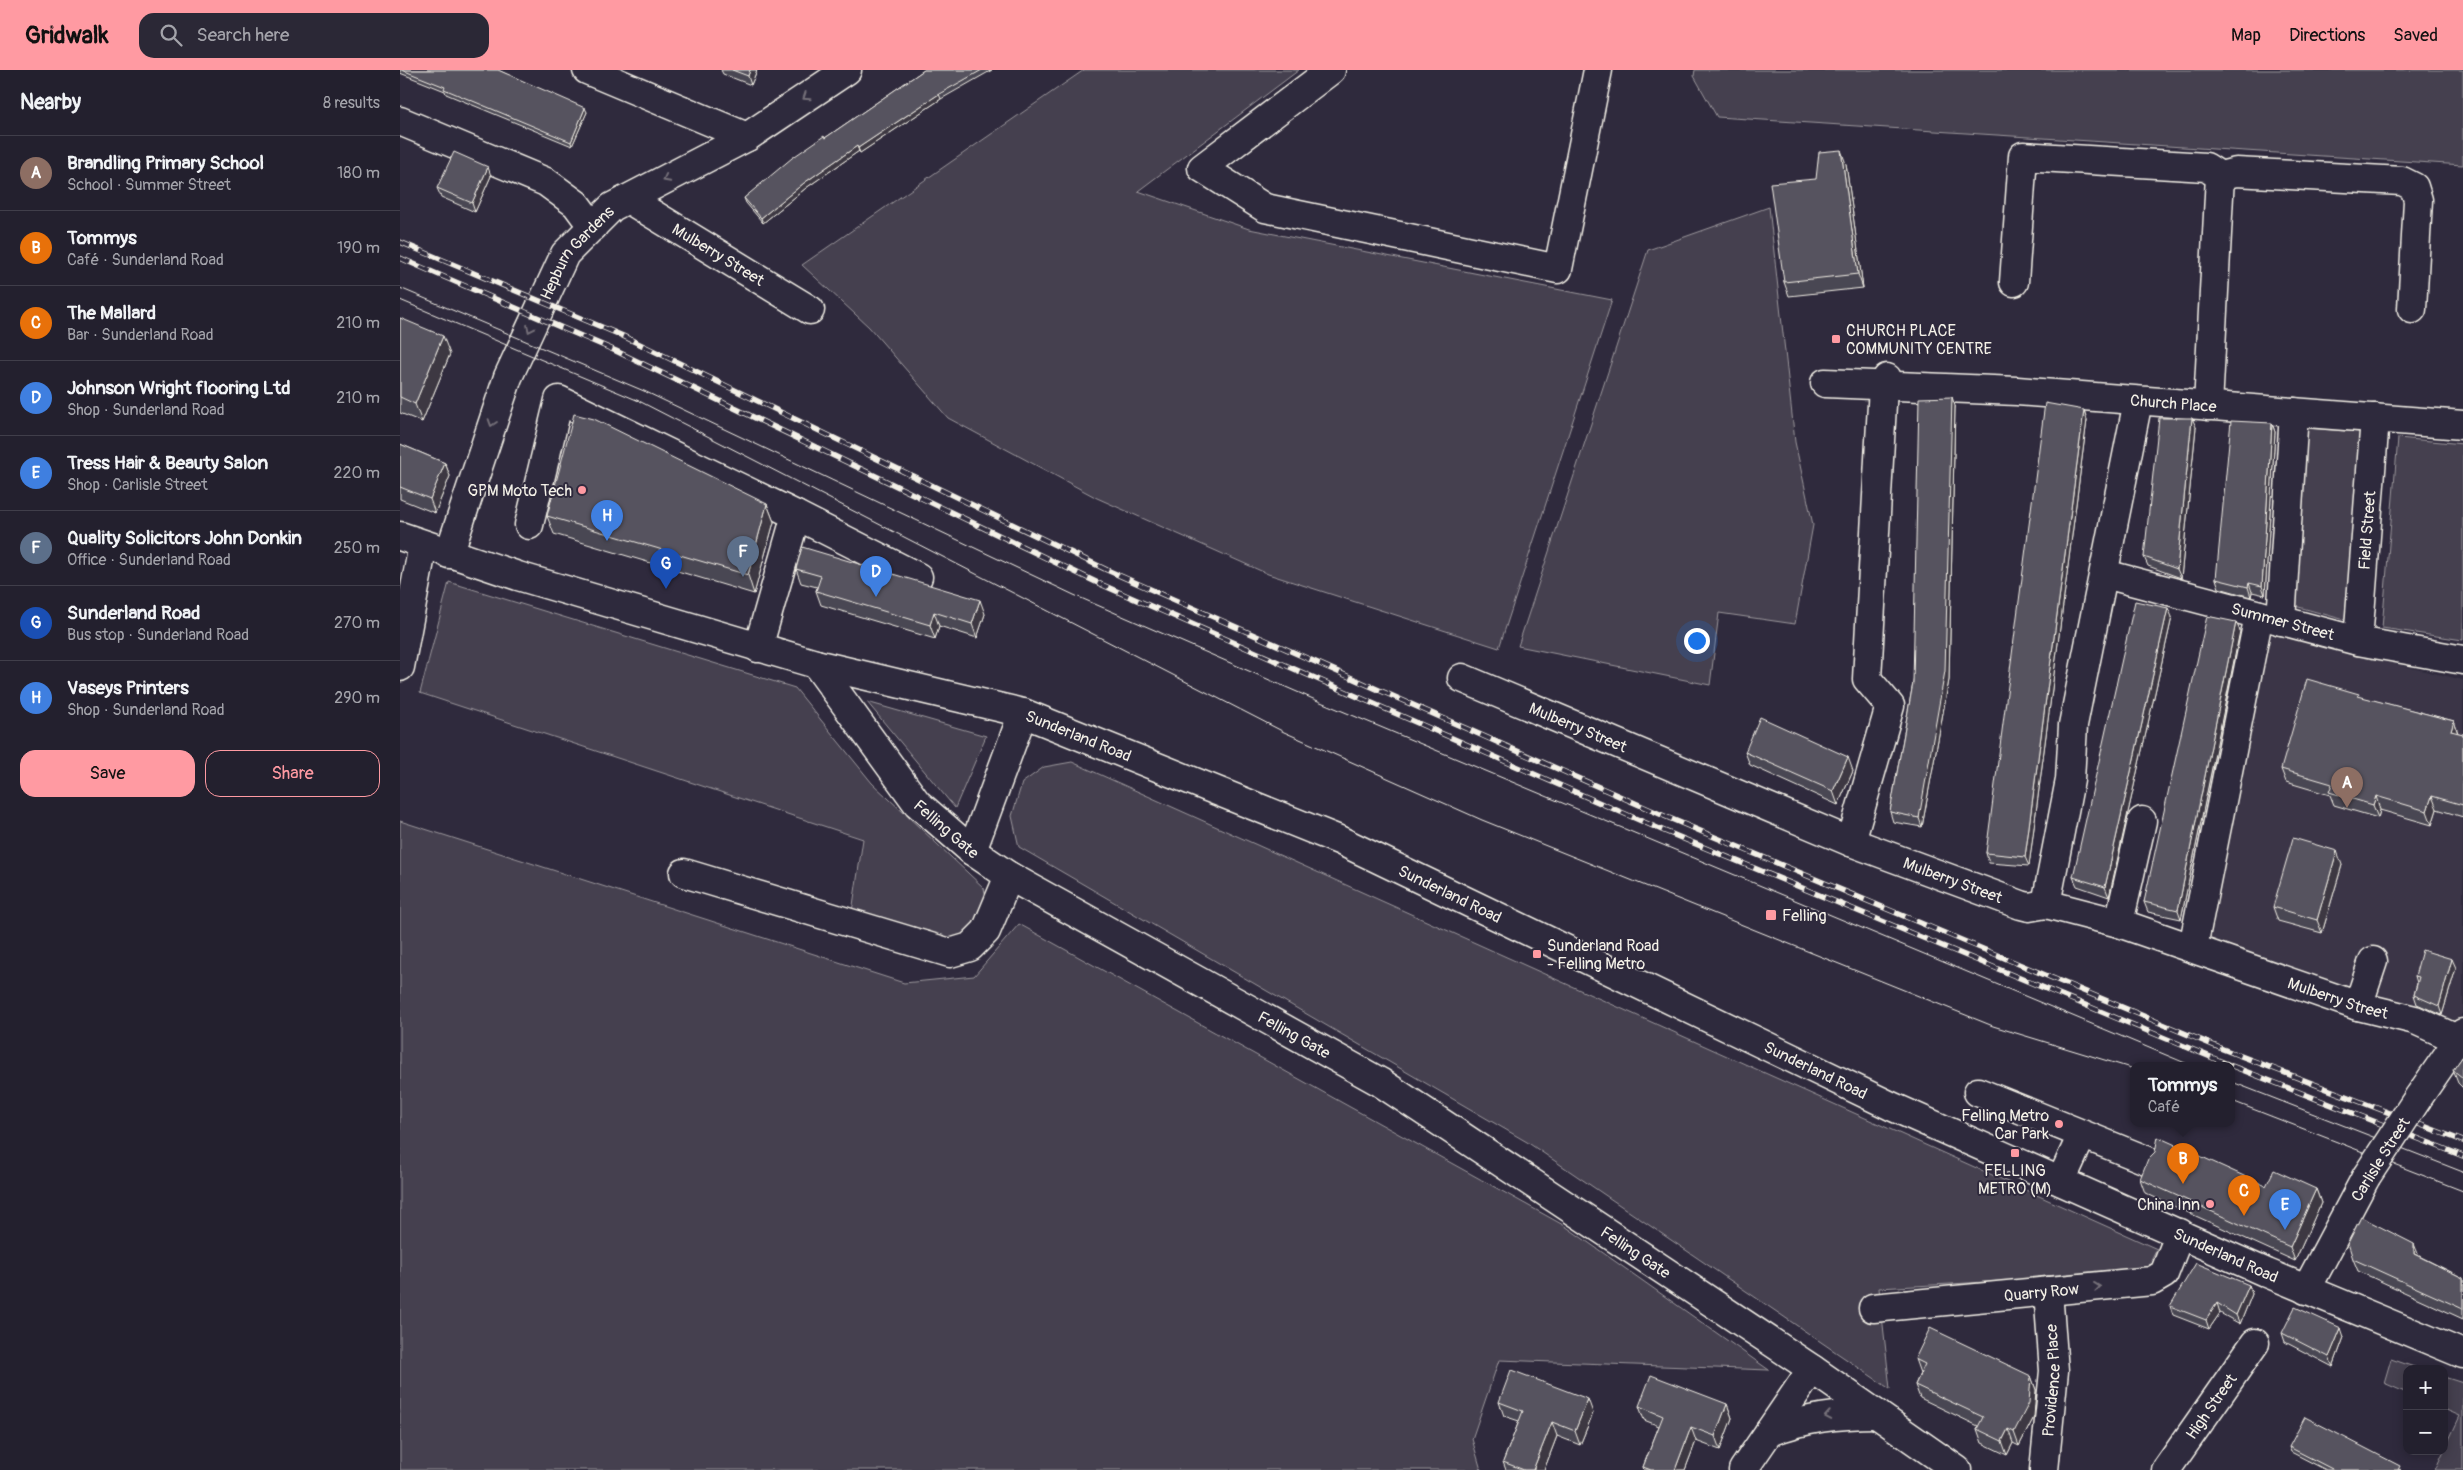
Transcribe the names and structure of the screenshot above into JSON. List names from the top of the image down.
{
  "streets": {
    "street": [
      "Hepburn Gardens",
      "Mulberry Street",
      "Church Place",
      "Field Street",
      "Summer Street",
      "Sunderland Road",
      "Felling Gate",
      "Carlisle Street",
      "Quarry Row",
      "Providence Place",
      "High Street"
    ]
  },
  "crossings": [
    ["Hepburn Gardens", "Mulberry Street"],
    ["Hepburn Gardens", "Sunderland Road"],
    ["Mulberry Street", "Carlisle Street"],
    ["Church Place", "Field Street"],
    ["Field Street", "Summer Street"],
    ["Sunderland Road", "Felling Gate"],
    ["Sunderland Road", "Carlisle Street"],
    ["Sunderland Road", "Quarry Row"],
    ["Quarry Row", "Providence Place"]
  ],
  "one_way": ["Hepburn Gardens", "Quarry Row"],
  "places": {
    "transit": [
      "CHURCH PLACE COMMUNITY CENTRE",
      "Felling",
      "Sunderland Road - Felling Metro",
      "FELLING METRO (M)"
    ],
    "other": ["GPM Moto Tech", "Felling Metro Car Park", "China Inn"]
  },
  "page": {
    "header": "Gridwalk",
    "search": "Search here",
    "nav": ["Map", "Directions", "Saved"],
    "heading": ["Nearby", "8 results"],
    "list": [
      {
        "mark": "A",
        "name": "Brandling Primary School",
        "note": "School · Summer Street",
        "value": "180 m"
      },
      {
        "mark": "B",
        "name": "Tommys",
        "note": "Café · Sunderland Road",
        "value": "190 m"
      },
      {
        "mark": "C",
        "name": "The Mallard",
        "note": "Bar · Sunderland Road",
        "value": "210 m"
      },
      {
        "mark": "D",
        "name": "Johnson Wright flooring Ltd",
        "note": "Shop · Sunderland Road",
        "value": "210 m"
      },
      {
        "mark": "E",
        "name": "Tress Hair & Beauty Salon",
        "note": "Shop · Carlisle Street",
        "value": "220 m"
      },
      {
        "mark": "F",
        "name": "Quality Solicitors John Donkin",
        "note": "Office · Sunderland Road",
        "value": "250 m"
      },
      {
        "mark": "G",
        "name": "Sunderland Road",
        "note": "Bus stop · Sunderland Road",
        "value": "270 m"
      },
      {
        "mark": "H",
        "name": "Vaseys Printers",
        "note": "Shop · Sunderland Road",
        "value": "290 m"
      }
    ],
    "pins": [
      "H",
      "F",
      "G",
      "D",
      "A",
      "B",
      "C",
      "E"
    ],
    "buttons": ["Save", "Share"],
    "popup": ["Tommys", "Café"],
    "map_buttons": ["+", "−"]
  }
}
